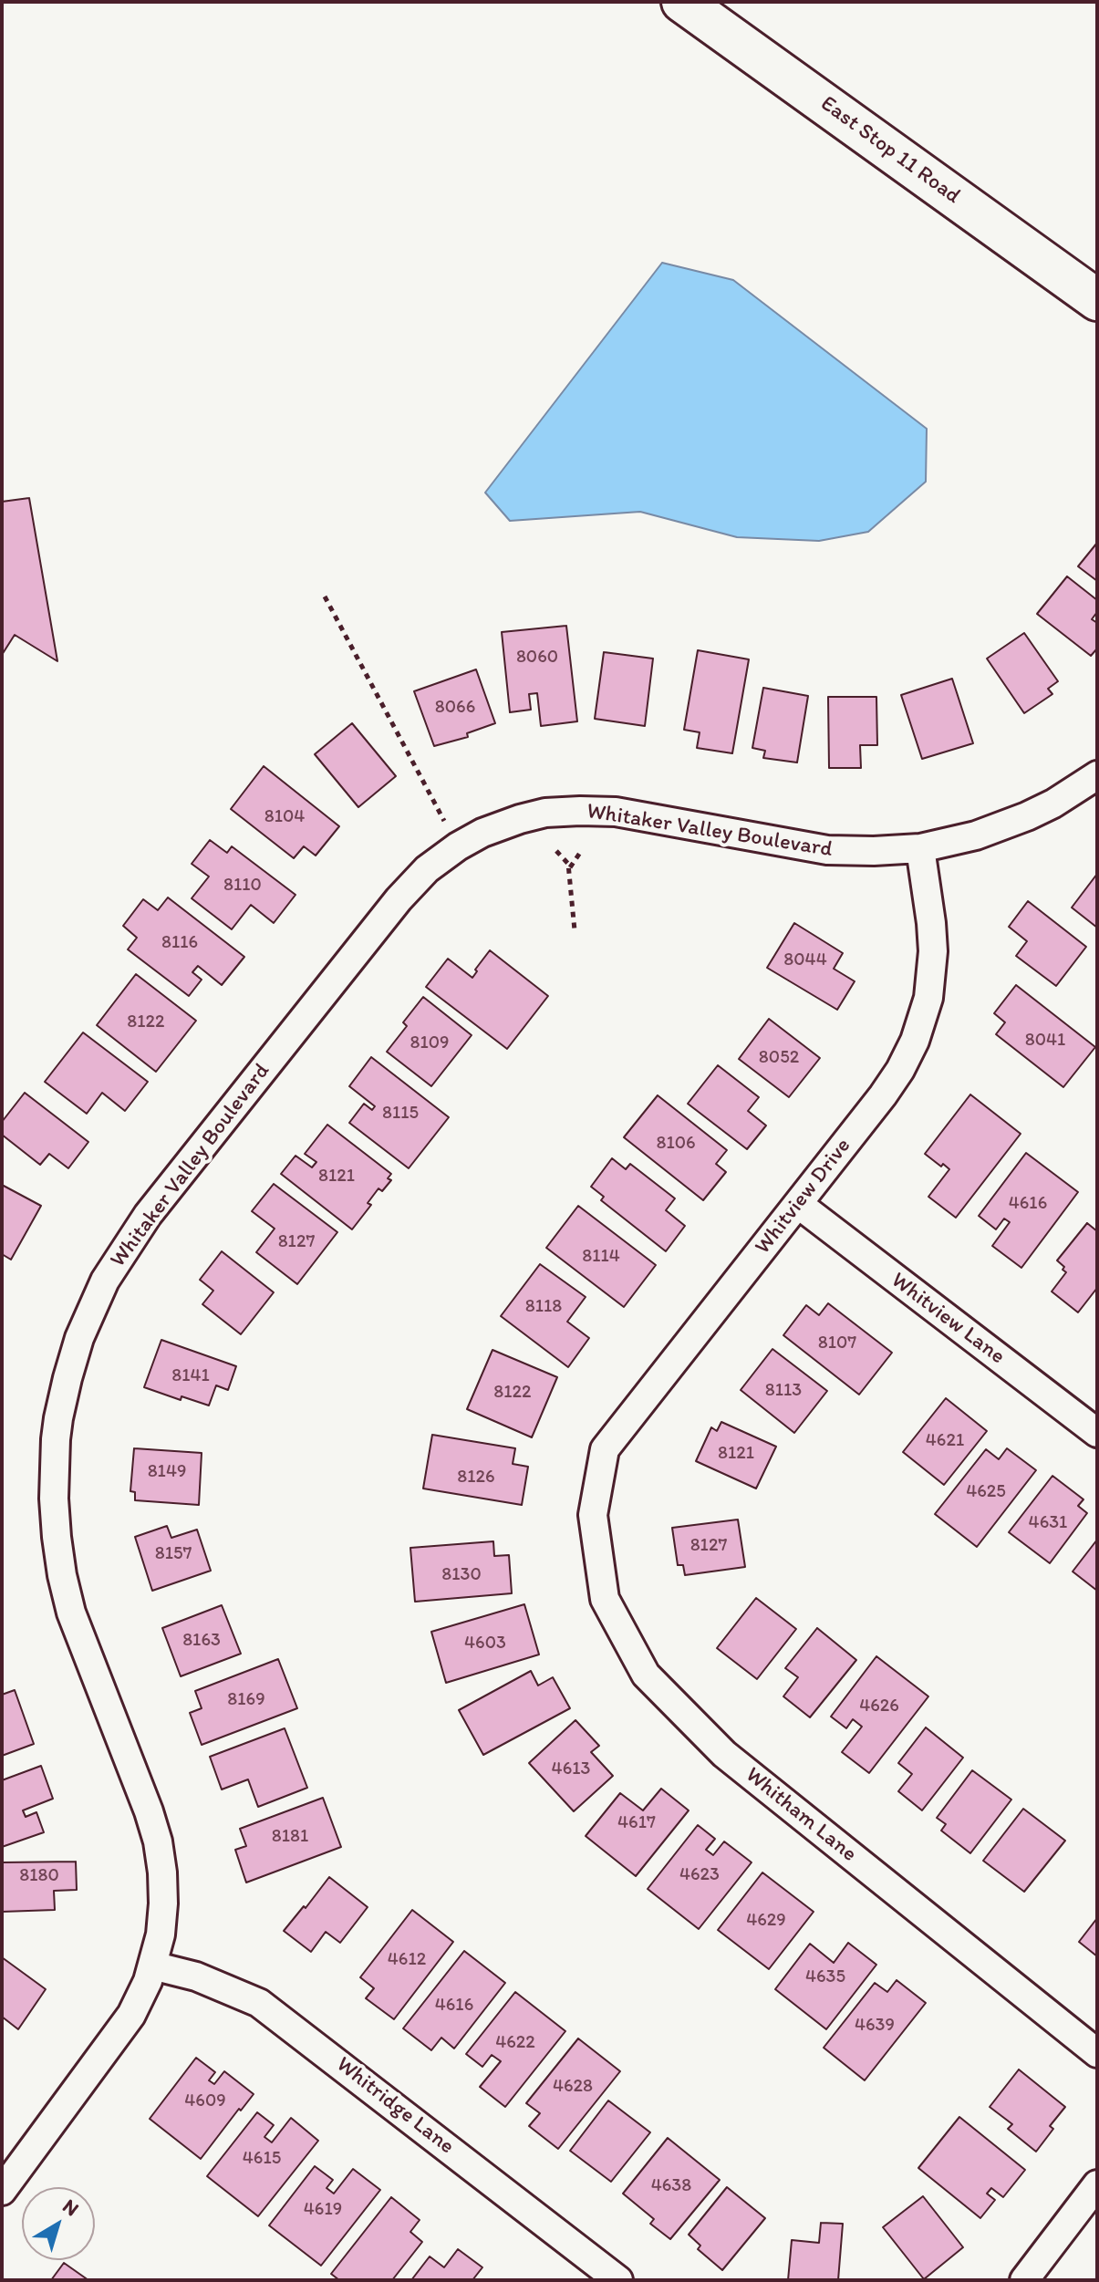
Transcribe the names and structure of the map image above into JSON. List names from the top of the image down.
{
  "streets": {
    "main road": ["East Stop 11 Road"],
    "street": [
      "Whitaker Valley Boulevard",
      "Whitview Drive",
      "Whitview Lane",
      "Whitham Lane",
      "Whitridge Lane"
    ]
  },
  "crossings": [
    ["Whitaker Valley Boulevard", "Whitview Drive"],
    ["Whitaker Valley Boulevard", "Whitridge Lane"],
    ["Whitview Drive", "Whitview Lane"],
    ["Whitview Drive", "Whitham Lane"]
  ],
  "house_numbers": [
    "8060",
    "8066",
    "8104",
    "8110",
    "8116",
    "8044",
    "8122",
    "8041",
    "8109",
    "8052",
    "8115",
    "8106",
    "8121",
    "4616",
    "8127",
    "8114",
    "8118",
    "8107",
    "8141",
    "8113",
    "8122",
    "4621",
    "8121",
    "8149",
    "8126",
    "4625",
    "4631",
    "8127",
    "8157",
    "8130",
    "8163",
    "4603",
    "8169",
    "4626",
    "4613",
    "4617",
    "8181",
    "4623",
    "8180",
    "4629",
    "4612",
    "4635",
    "4616",
    "4639",
    "4622",
    "4628",
    "4609",
    "4615",
    "4638",
    "4619"
  ],
  "north": "top right"
}
